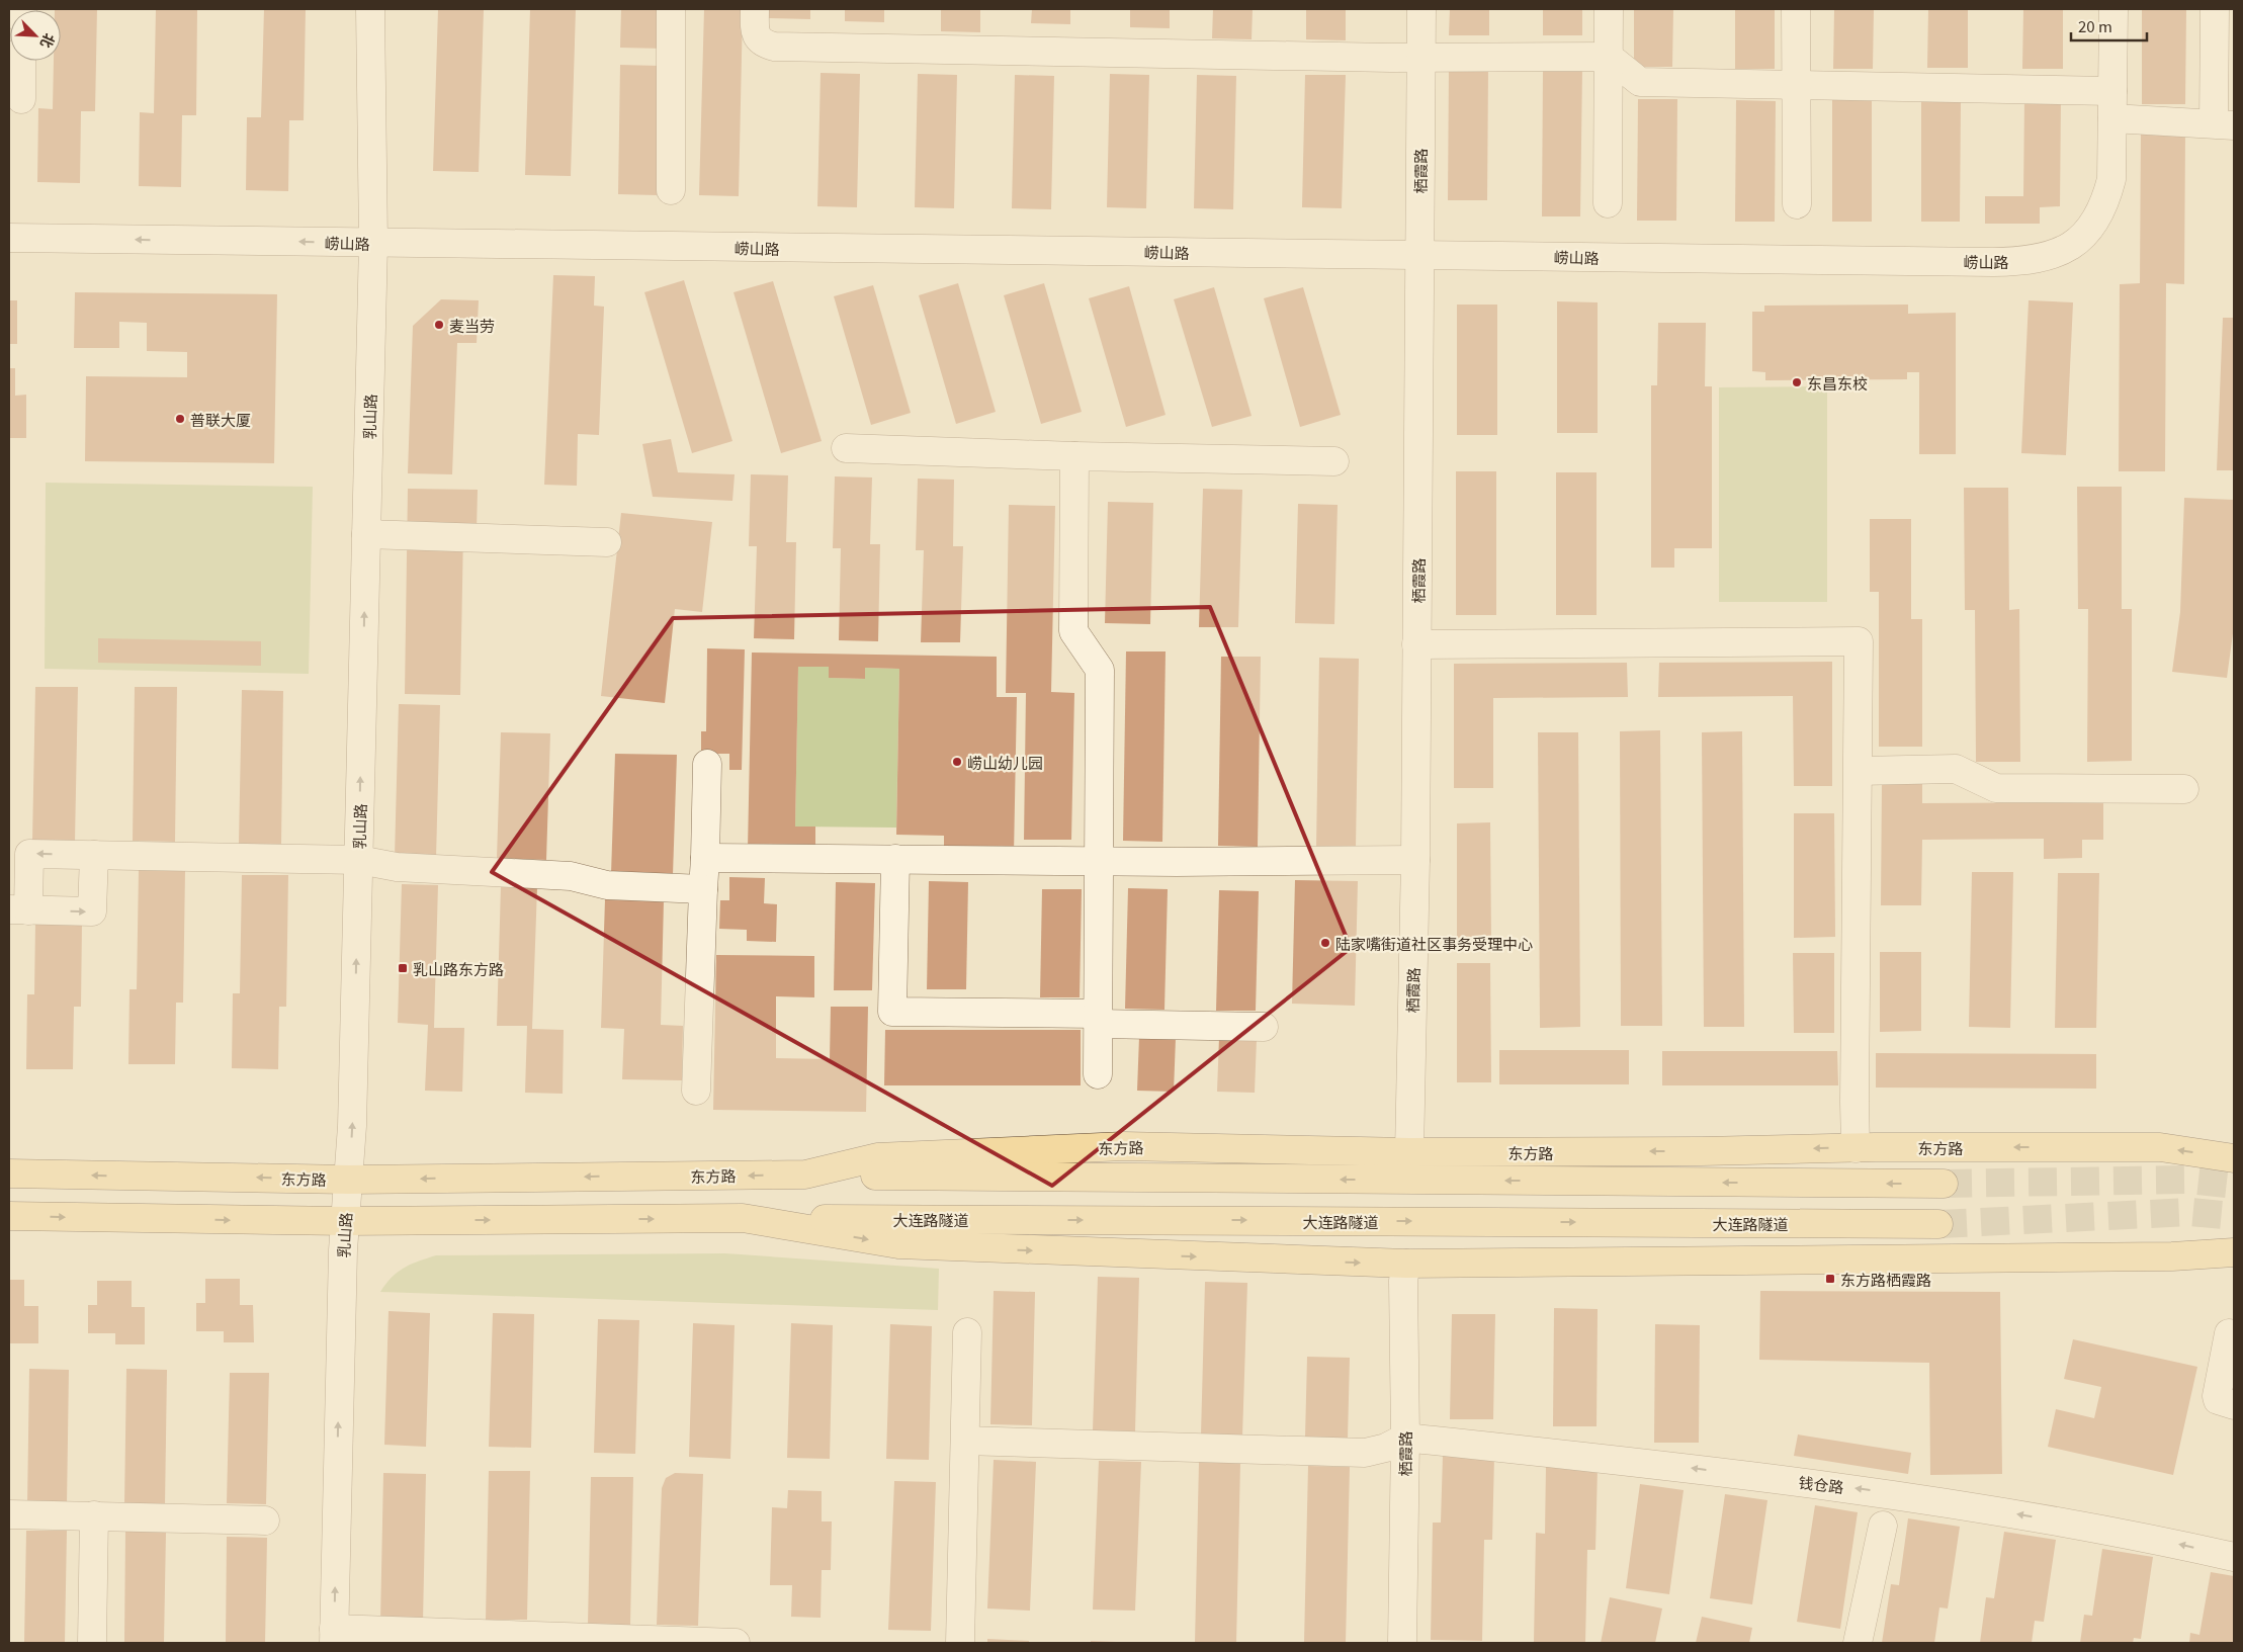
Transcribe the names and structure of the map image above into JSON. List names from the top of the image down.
{
  "streets": {
    "main road": ["东方路", "大连路隧道"],
    "street": [
      "栖霞路",
      "崂山路",
      "乳山路",
      "钱仓路"
    ]
  },
  "crossings": [
    ["栖霞路", "崂山路"],
    ["栖霞路", "东方路"],
    ["栖霞路", "钱仓路"],
    ["崂山路", "乳山路"],
    ["乳山路", "东方路"]
  ],
  "one_way": ["乳山路", "钱仓路"],
  "places": {
    "other": [
      "麦当劳",
      "东昌东校",
      "普联大厦",
      "崂山幼儿园",
      "陆家嘴街道社区事务受理中心"
    ],
    "transit": ["乳山路东方路", "东方路栖霞路"]
  },
  "scale_bar": "20 m",
  "north": "bottom right"
}
